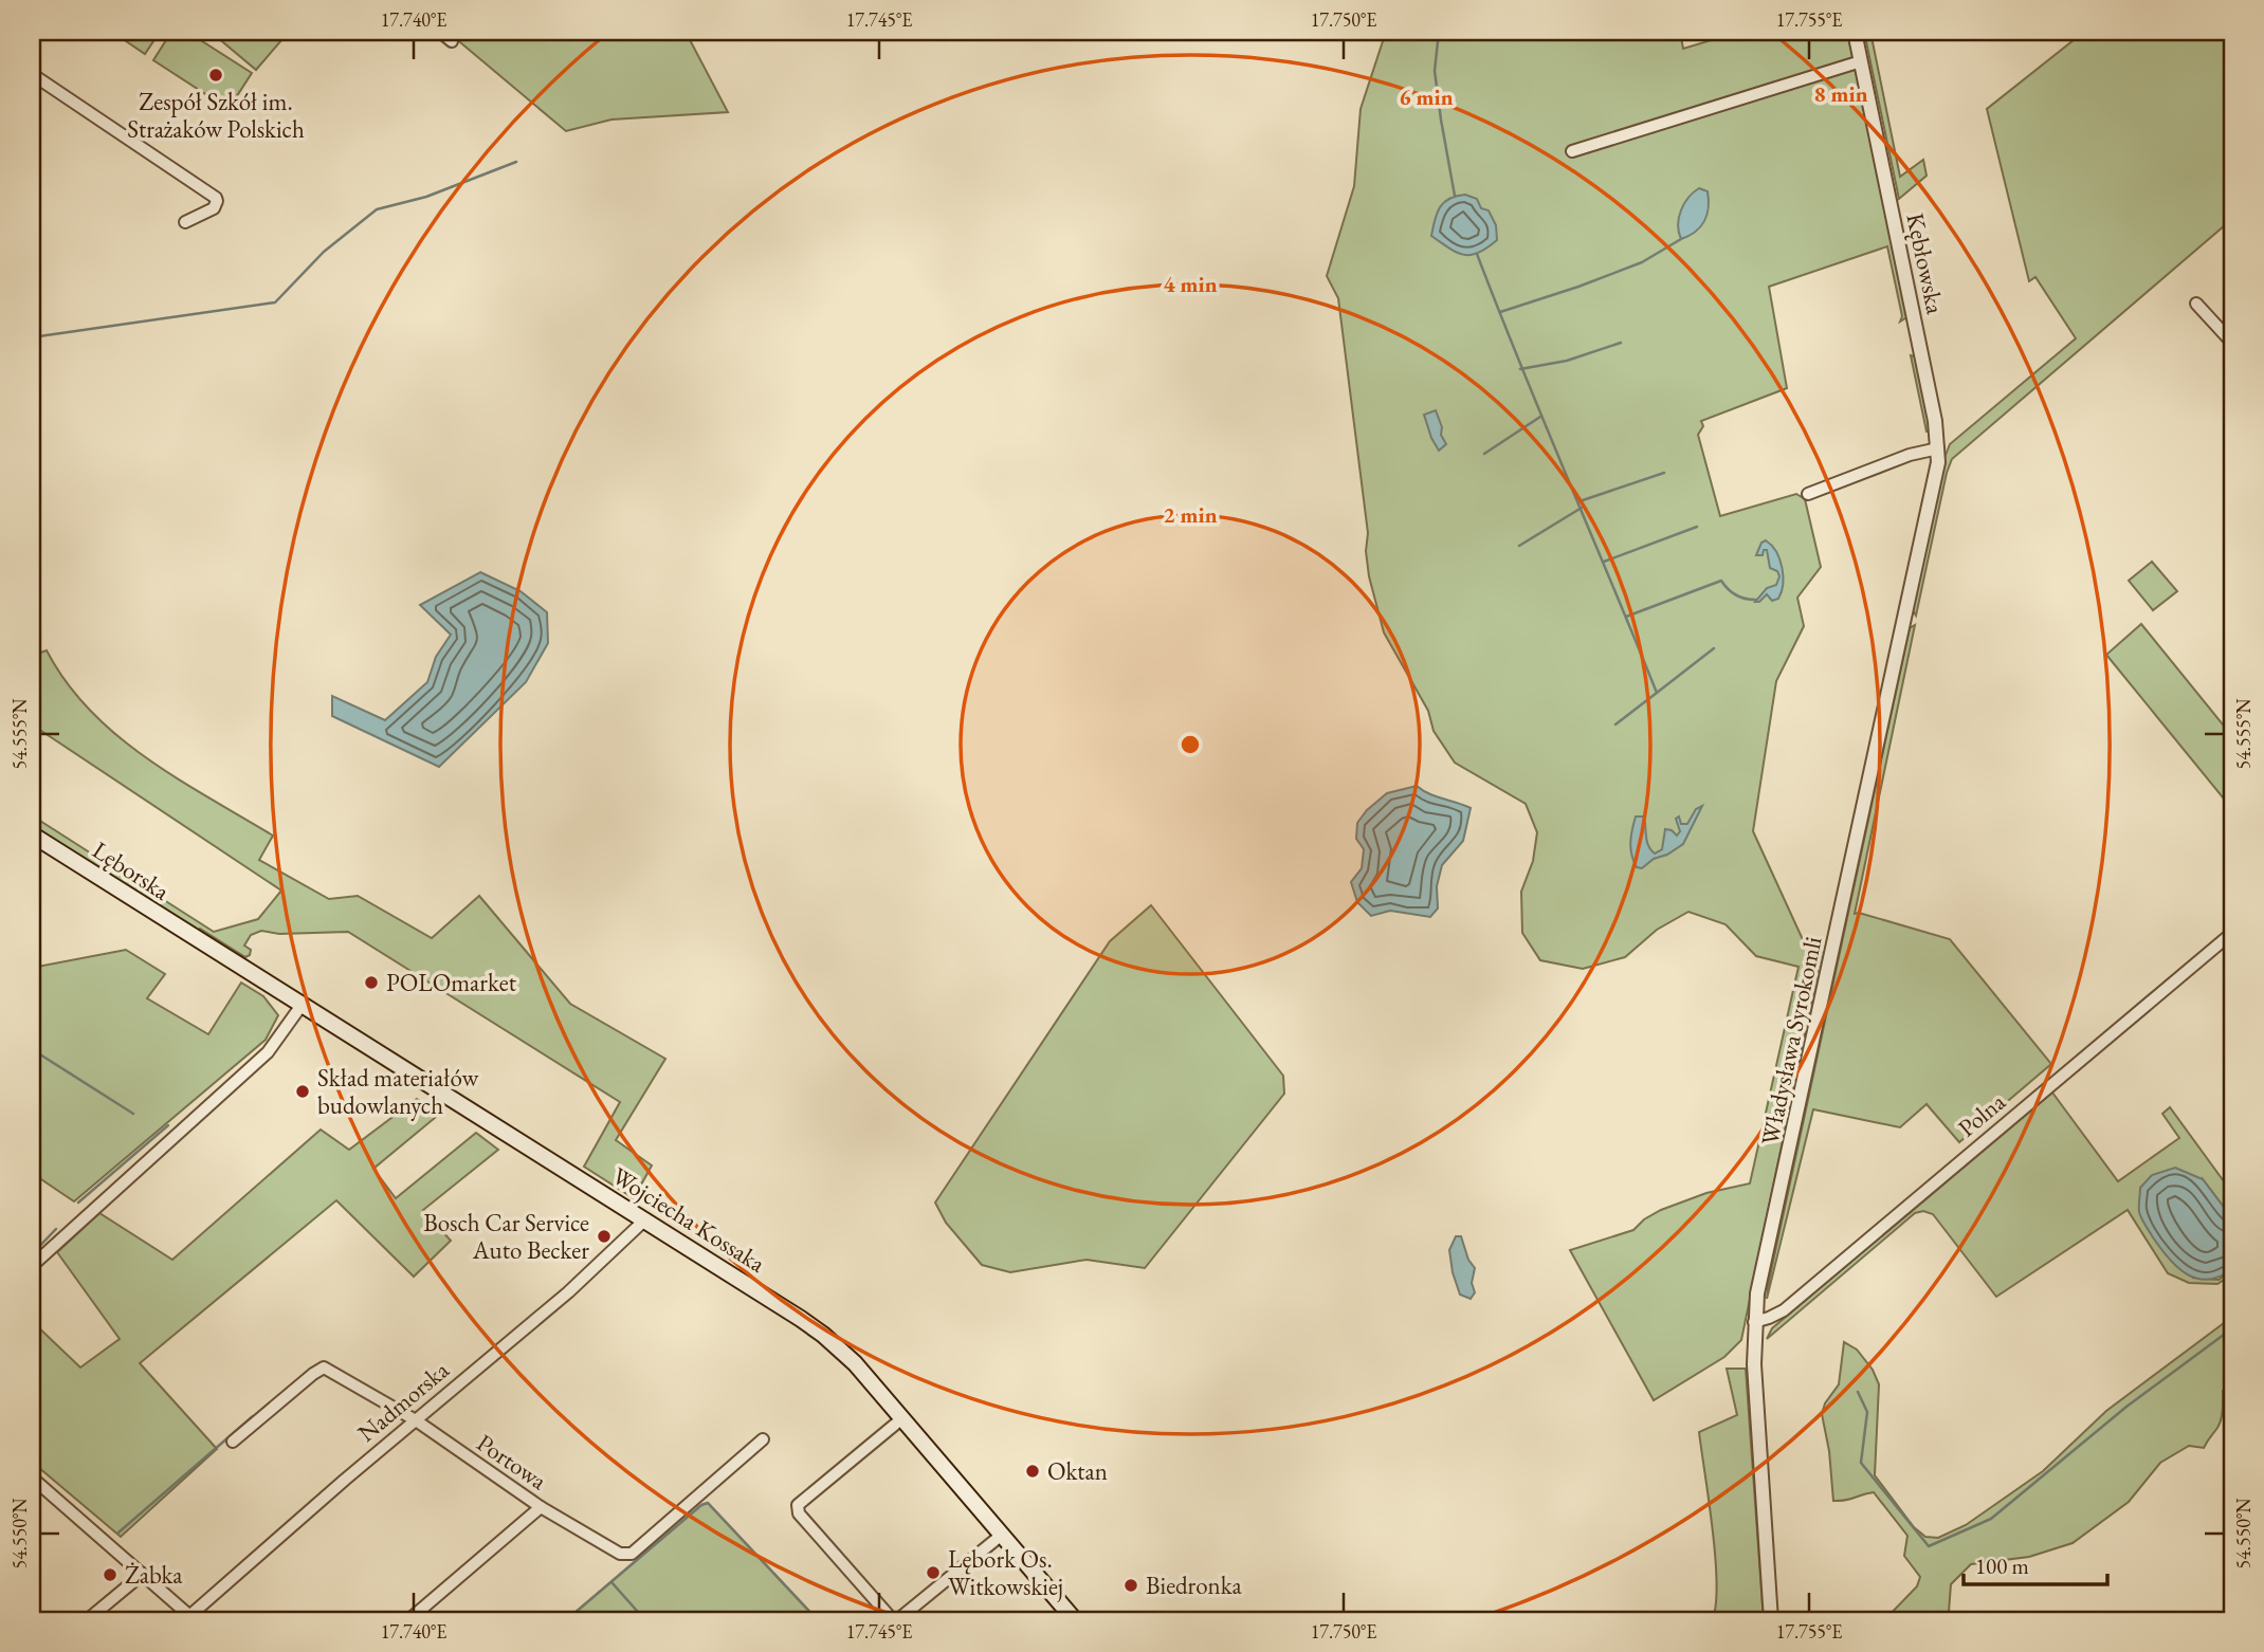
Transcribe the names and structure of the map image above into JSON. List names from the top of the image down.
{
  "streets": {
    "main road": ["Lęborska", "Wojciecha Kossaka"],
    "street": [
      "Kębłowska",
      "Władysława Syrokomli",
      "Polna",
      "Nadmorska",
      "Portowa"
    ]
  },
  "crossings": [
    ["Kębłowska", "Władysława Syrokomli"],
    ["Lęborska", "Wojciecha Kossaka"],
    ["Władysława Syrokomli", "Polna"],
    ["Wojciecha Kossaka", "Nadmorska"],
    ["Nadmorska", "Portowa"]
  ],
  "places": [
    "Zespół Szkół im. Strażaków Polskich",
    "POLOmarket",
    "Skład materiałów budowlanych",
    "Bosch Car Service Auto Becker",
    "Oktan",
    "Lębork Os. Witkowskiej",
    "Żabka",
    "Biedronka"
  ],
  "scale_bar": "100 m",
  "coordinates": [
    "17.740°E",
    "17.745°E",
    "17.750°E",
    "17.755°E",
    "54.555°N",
    "54.550°N"
  ],
  "rings": [
    "8 min",
    "6 min",
    "4 min",
    "2 min"
  ]
}
